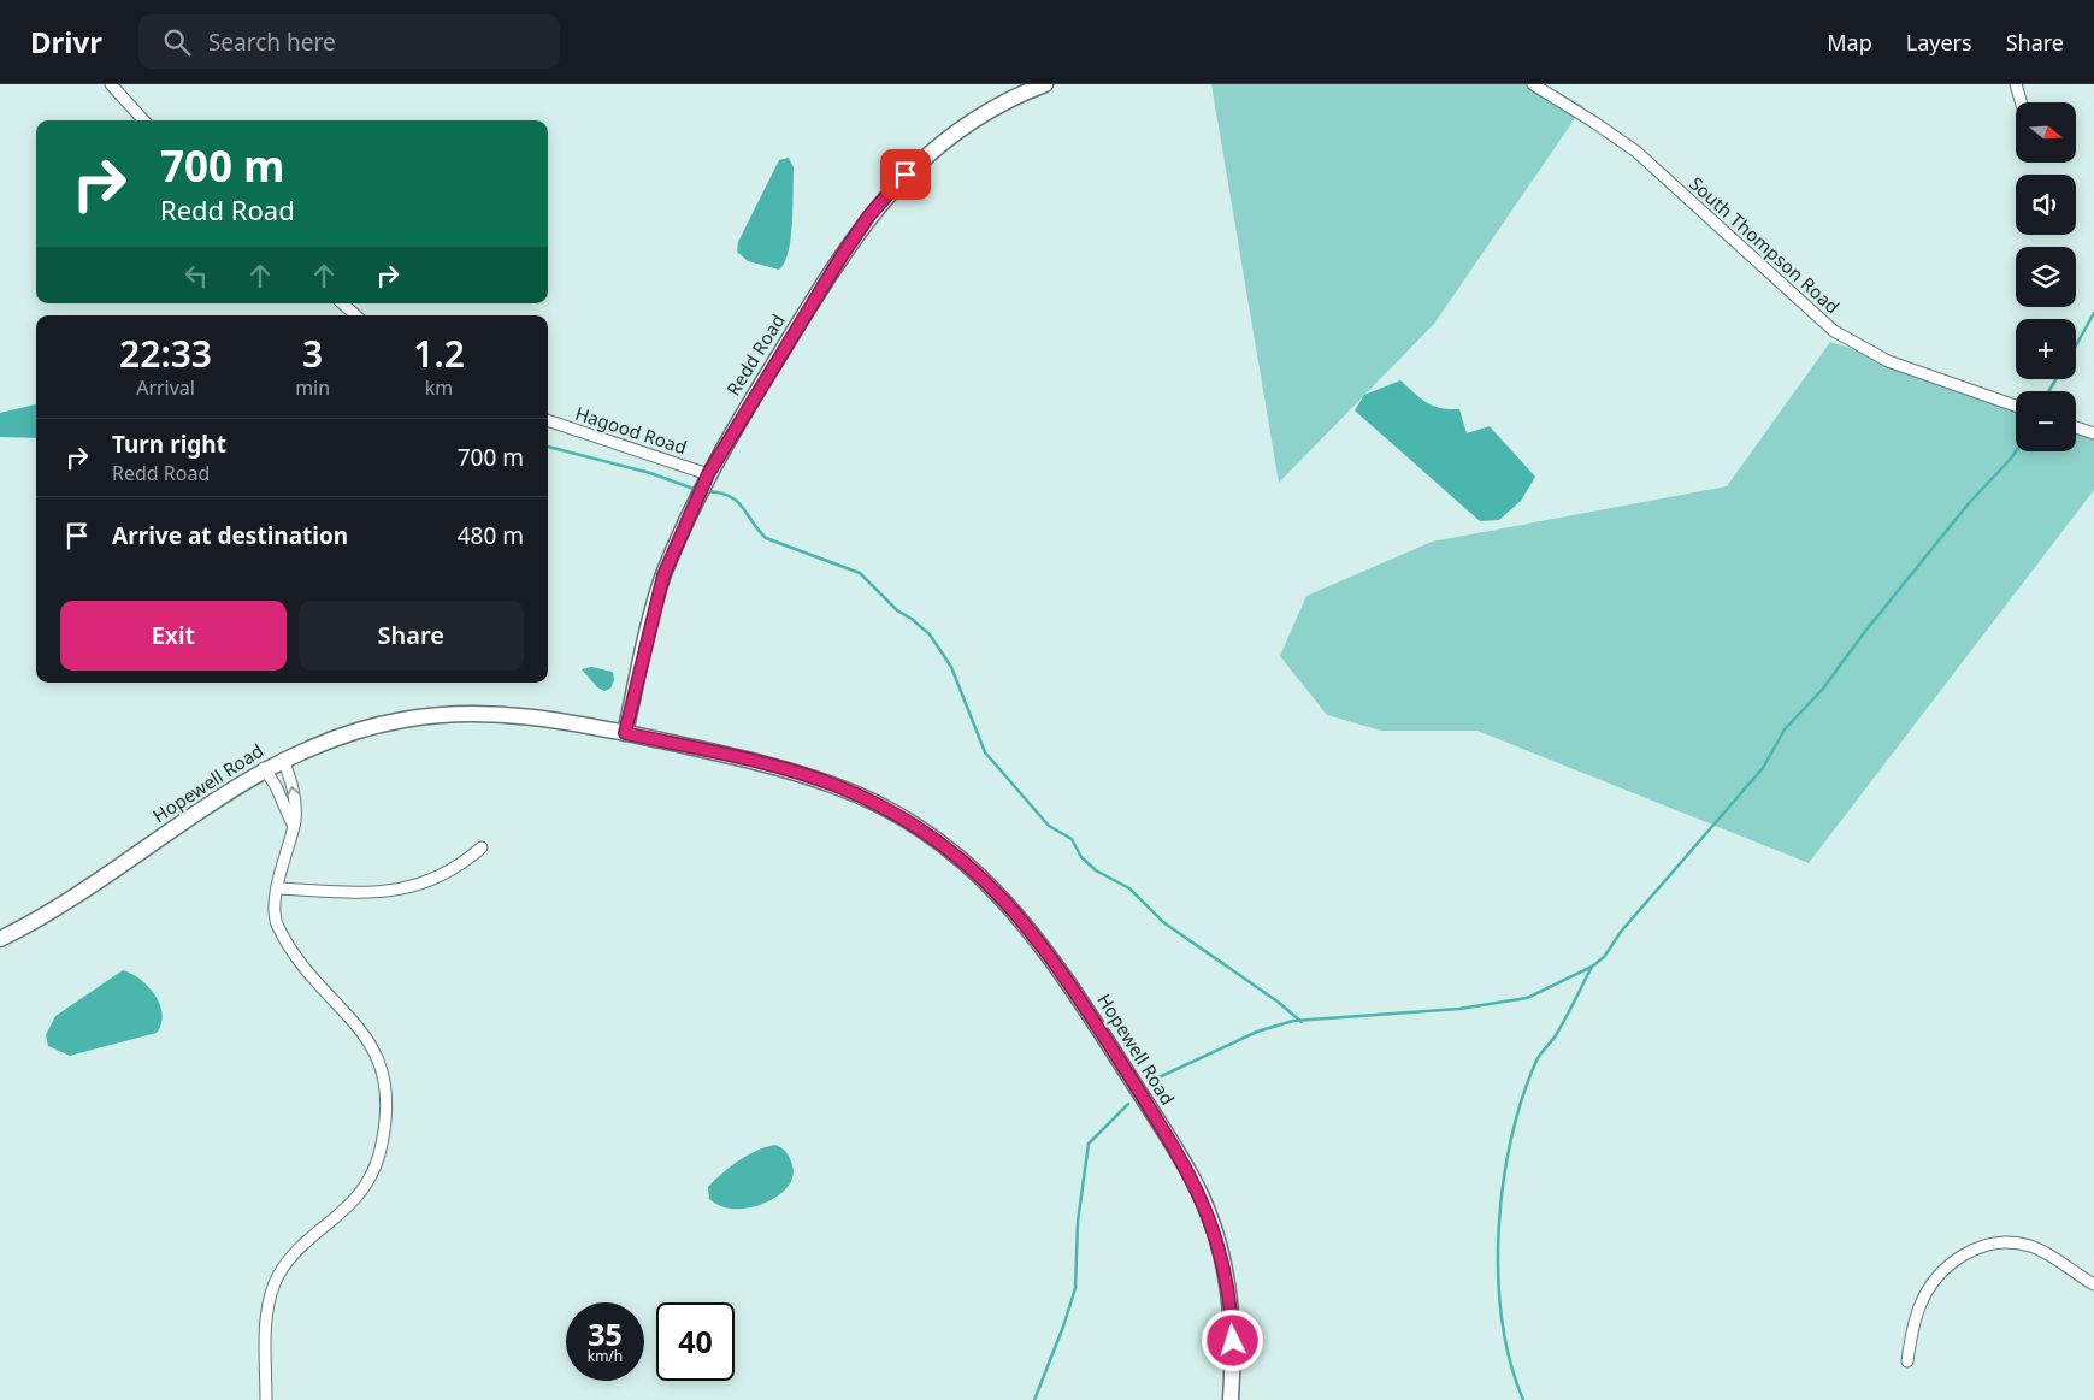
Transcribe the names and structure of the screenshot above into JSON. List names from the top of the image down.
{
  "streets": {
    "street": [
      "South Thompson Road",
      "Redd Road",
      "Hagood Road",
      "Hopewell Road"
    ]
  },
  "crossings": [
    ["Redd Road", "Hagood Road"],
    ["Redd Road", "Hopewell Road"]
  ],
  "north": "right",
  "page": {
    "header": "Drivr",
    "search": "Search here",
    "nav": ["Map", "Layers", "Share"],
    "map_buttons": ["+", "−"],
    "turn": ["700 m", "Redd Road"],
    "eta": [
      "22:33",
      "Arrival",
      "3",
      "min",
      "1.2",
      "km"
    ],
    "list": [
      {
        "name": "Turn right",
        "note": "Redd Road",
        "value": "700 m"
      },
      {
        "name": "Arrive at destination",
        "value": "480 m"
      }
    ],
    "buttons": ["Exit", "Share"],
    "speed": "35 km/h",
    "limit": "40"
  }
}
